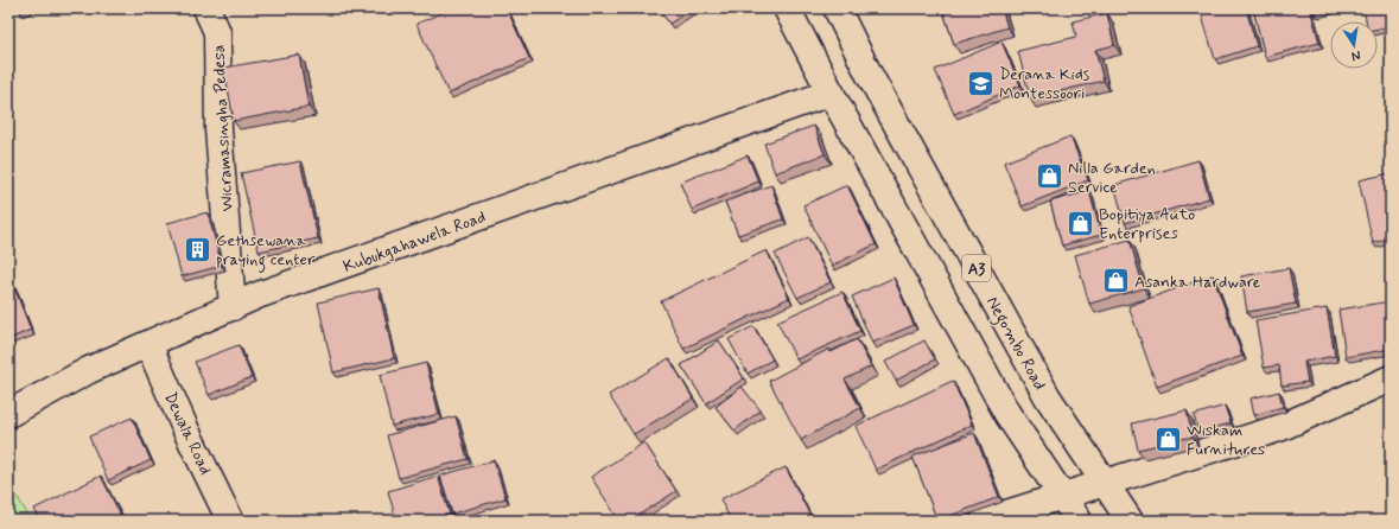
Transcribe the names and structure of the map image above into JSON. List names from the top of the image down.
{
  "streets": {
    "main road": [
      "Wicramasingha Pedesa",
      "Kubukgahawela Road",
      "A3",
      "Negombo Road",
      "Dewala Road"
    ]
  },
  "crossings": [
    ["Wicramasingha Pedesa", "Kubukgahawela Road"],
    ["Kubukgahawela Road", "A3"],
    ["Kubukgahawela Road", "Dewala Road"]
  ],
  "places": {
    "school or university": ["Derana Kids Montessoori"],
    "shop": [
      "Nilla Garden Service",
      "Bopitiya Auto Enterprises",
      "Asanka Hardware",
      "Wiskam Furnitures"
    ],
    "building": ["Gethsewana praying center"]
  },
  "north": "bottom"
}
